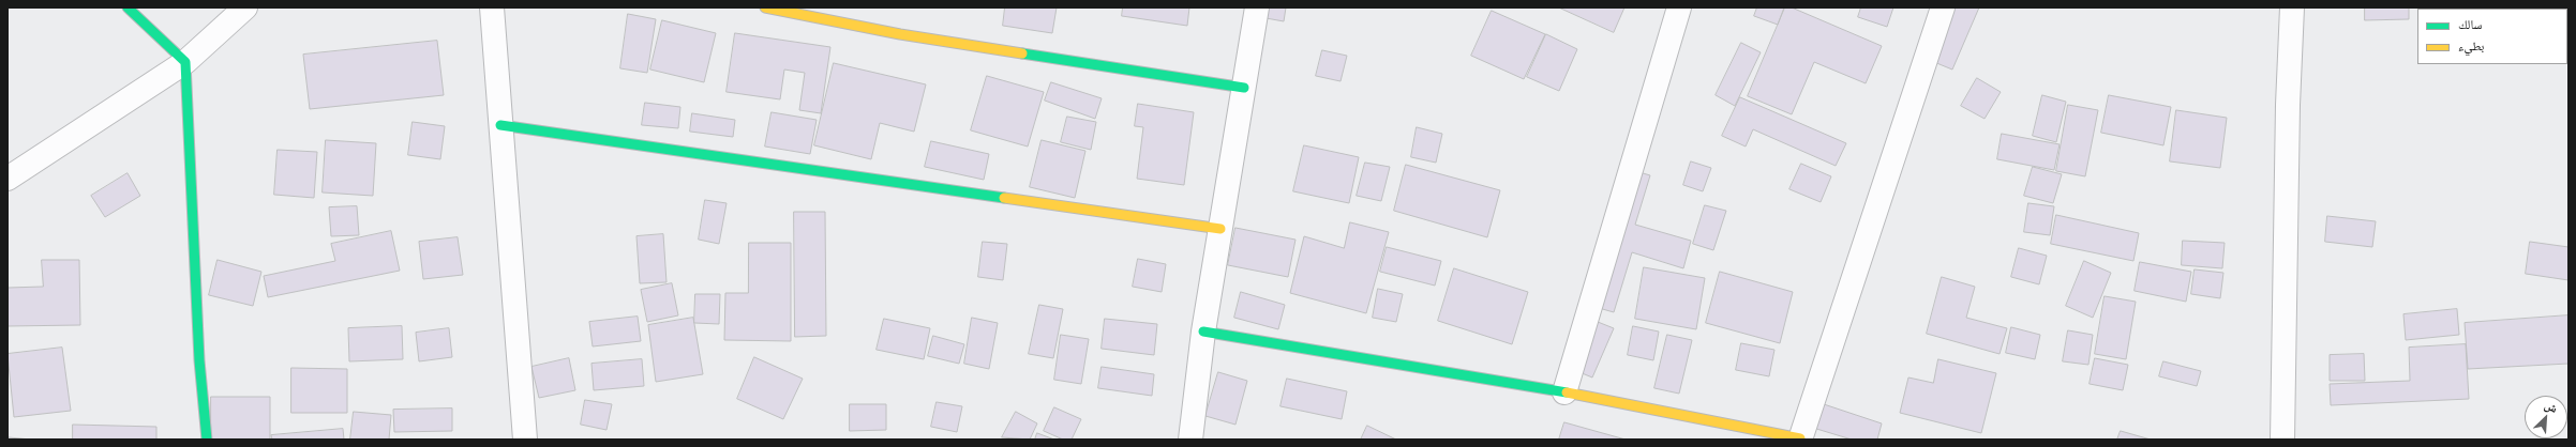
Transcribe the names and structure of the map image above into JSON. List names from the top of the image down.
{
  "legend": ["سالك", "بطيء"],
  "north": "top right"
}
